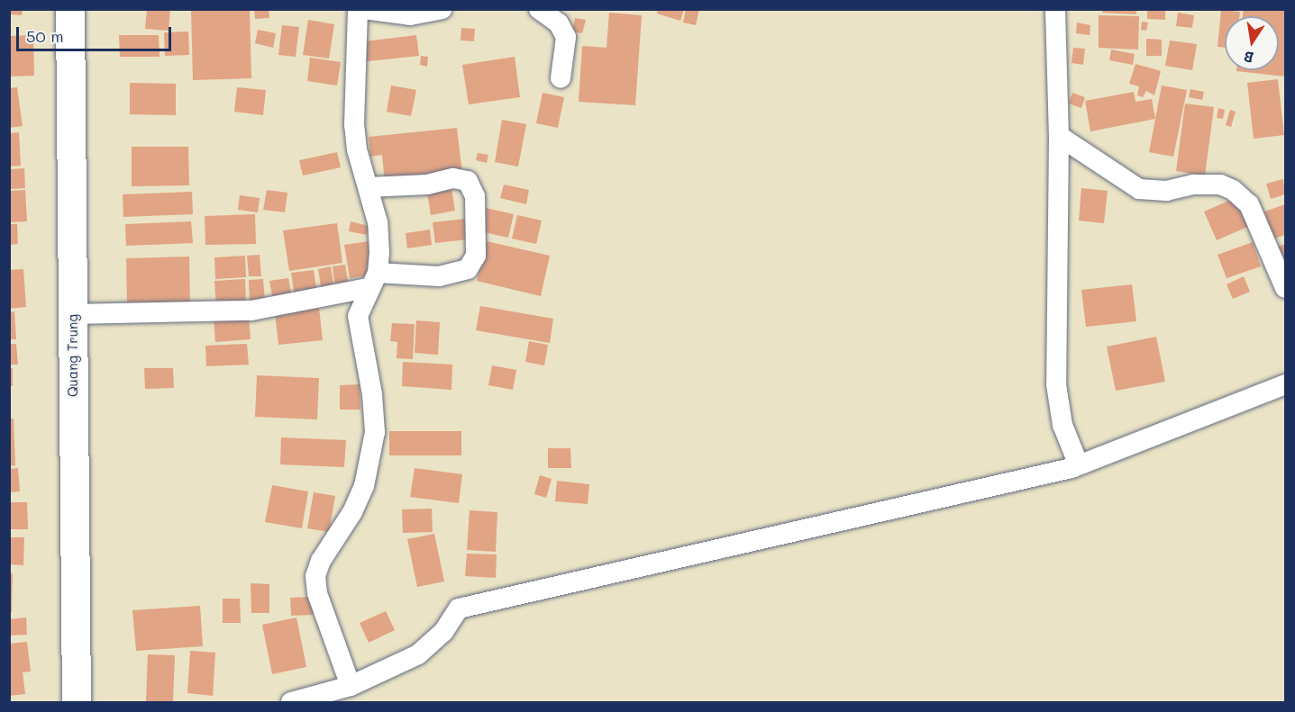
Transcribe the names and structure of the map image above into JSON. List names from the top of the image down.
{
  "streets": {
    "main road": ["Quang Trung"]
  },
  "scale_bar": "50 m",
  "north": "bottom"
}
